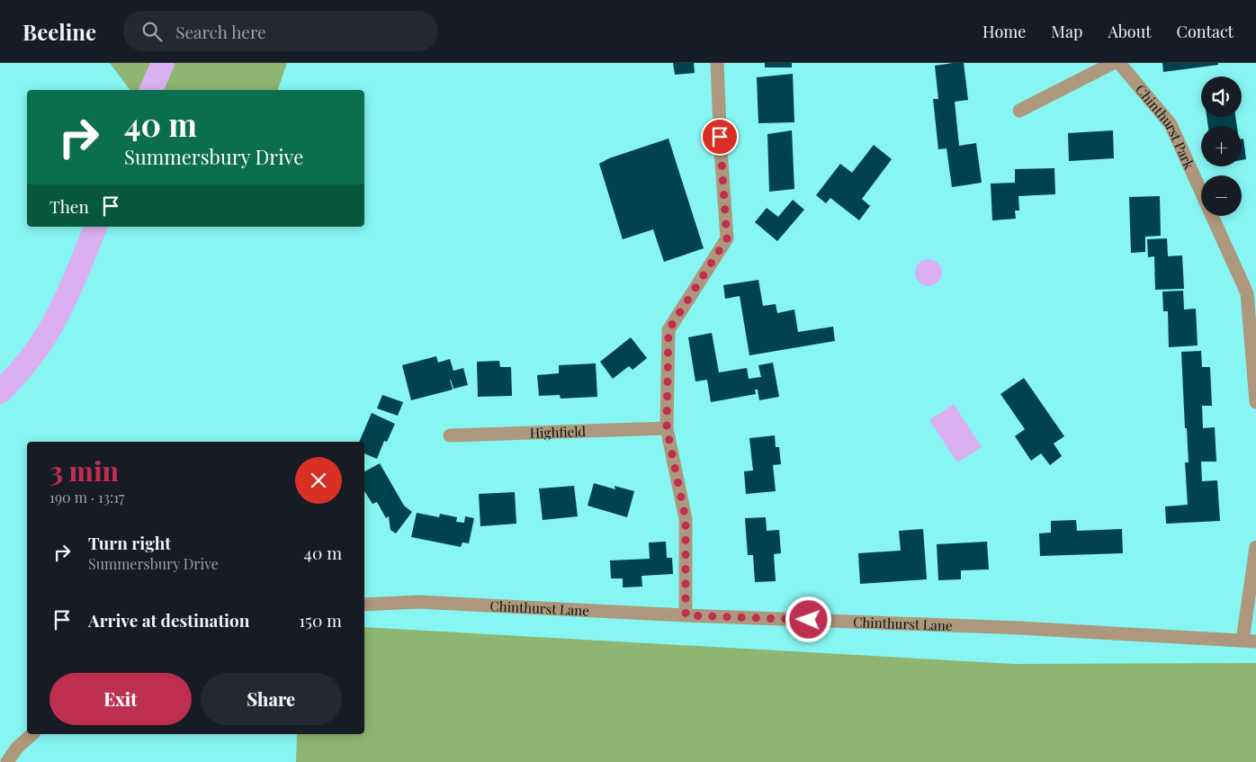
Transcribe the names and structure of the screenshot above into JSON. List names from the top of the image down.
{
  "streets": {
    "street": ["Chinthurst Park", "Highfield", "Chinthurst Lane"]
  },
  "page": {
    "header": "Beeline",
    "search": "Search here",
    "nav": [
      "Home",
      "Map",
      "About",
      "Contact"
    ],
    "map_buttons": ["+", "−"],
    "turn": ["40 m", "Summersbury Drive"],
    "then": "Then",
    "heading": ["3 min", "190 m · 13:17"],
    "list": [
      {
        "name": "Turn right",
        "note": "Summersbury Drive",
        "value": "40 m"
      },
      {
        "name": "Arrive at destination",
        "value": "150 m"
      }
    ],
    "buttons": ["Exit", "Share"]
  }
}
